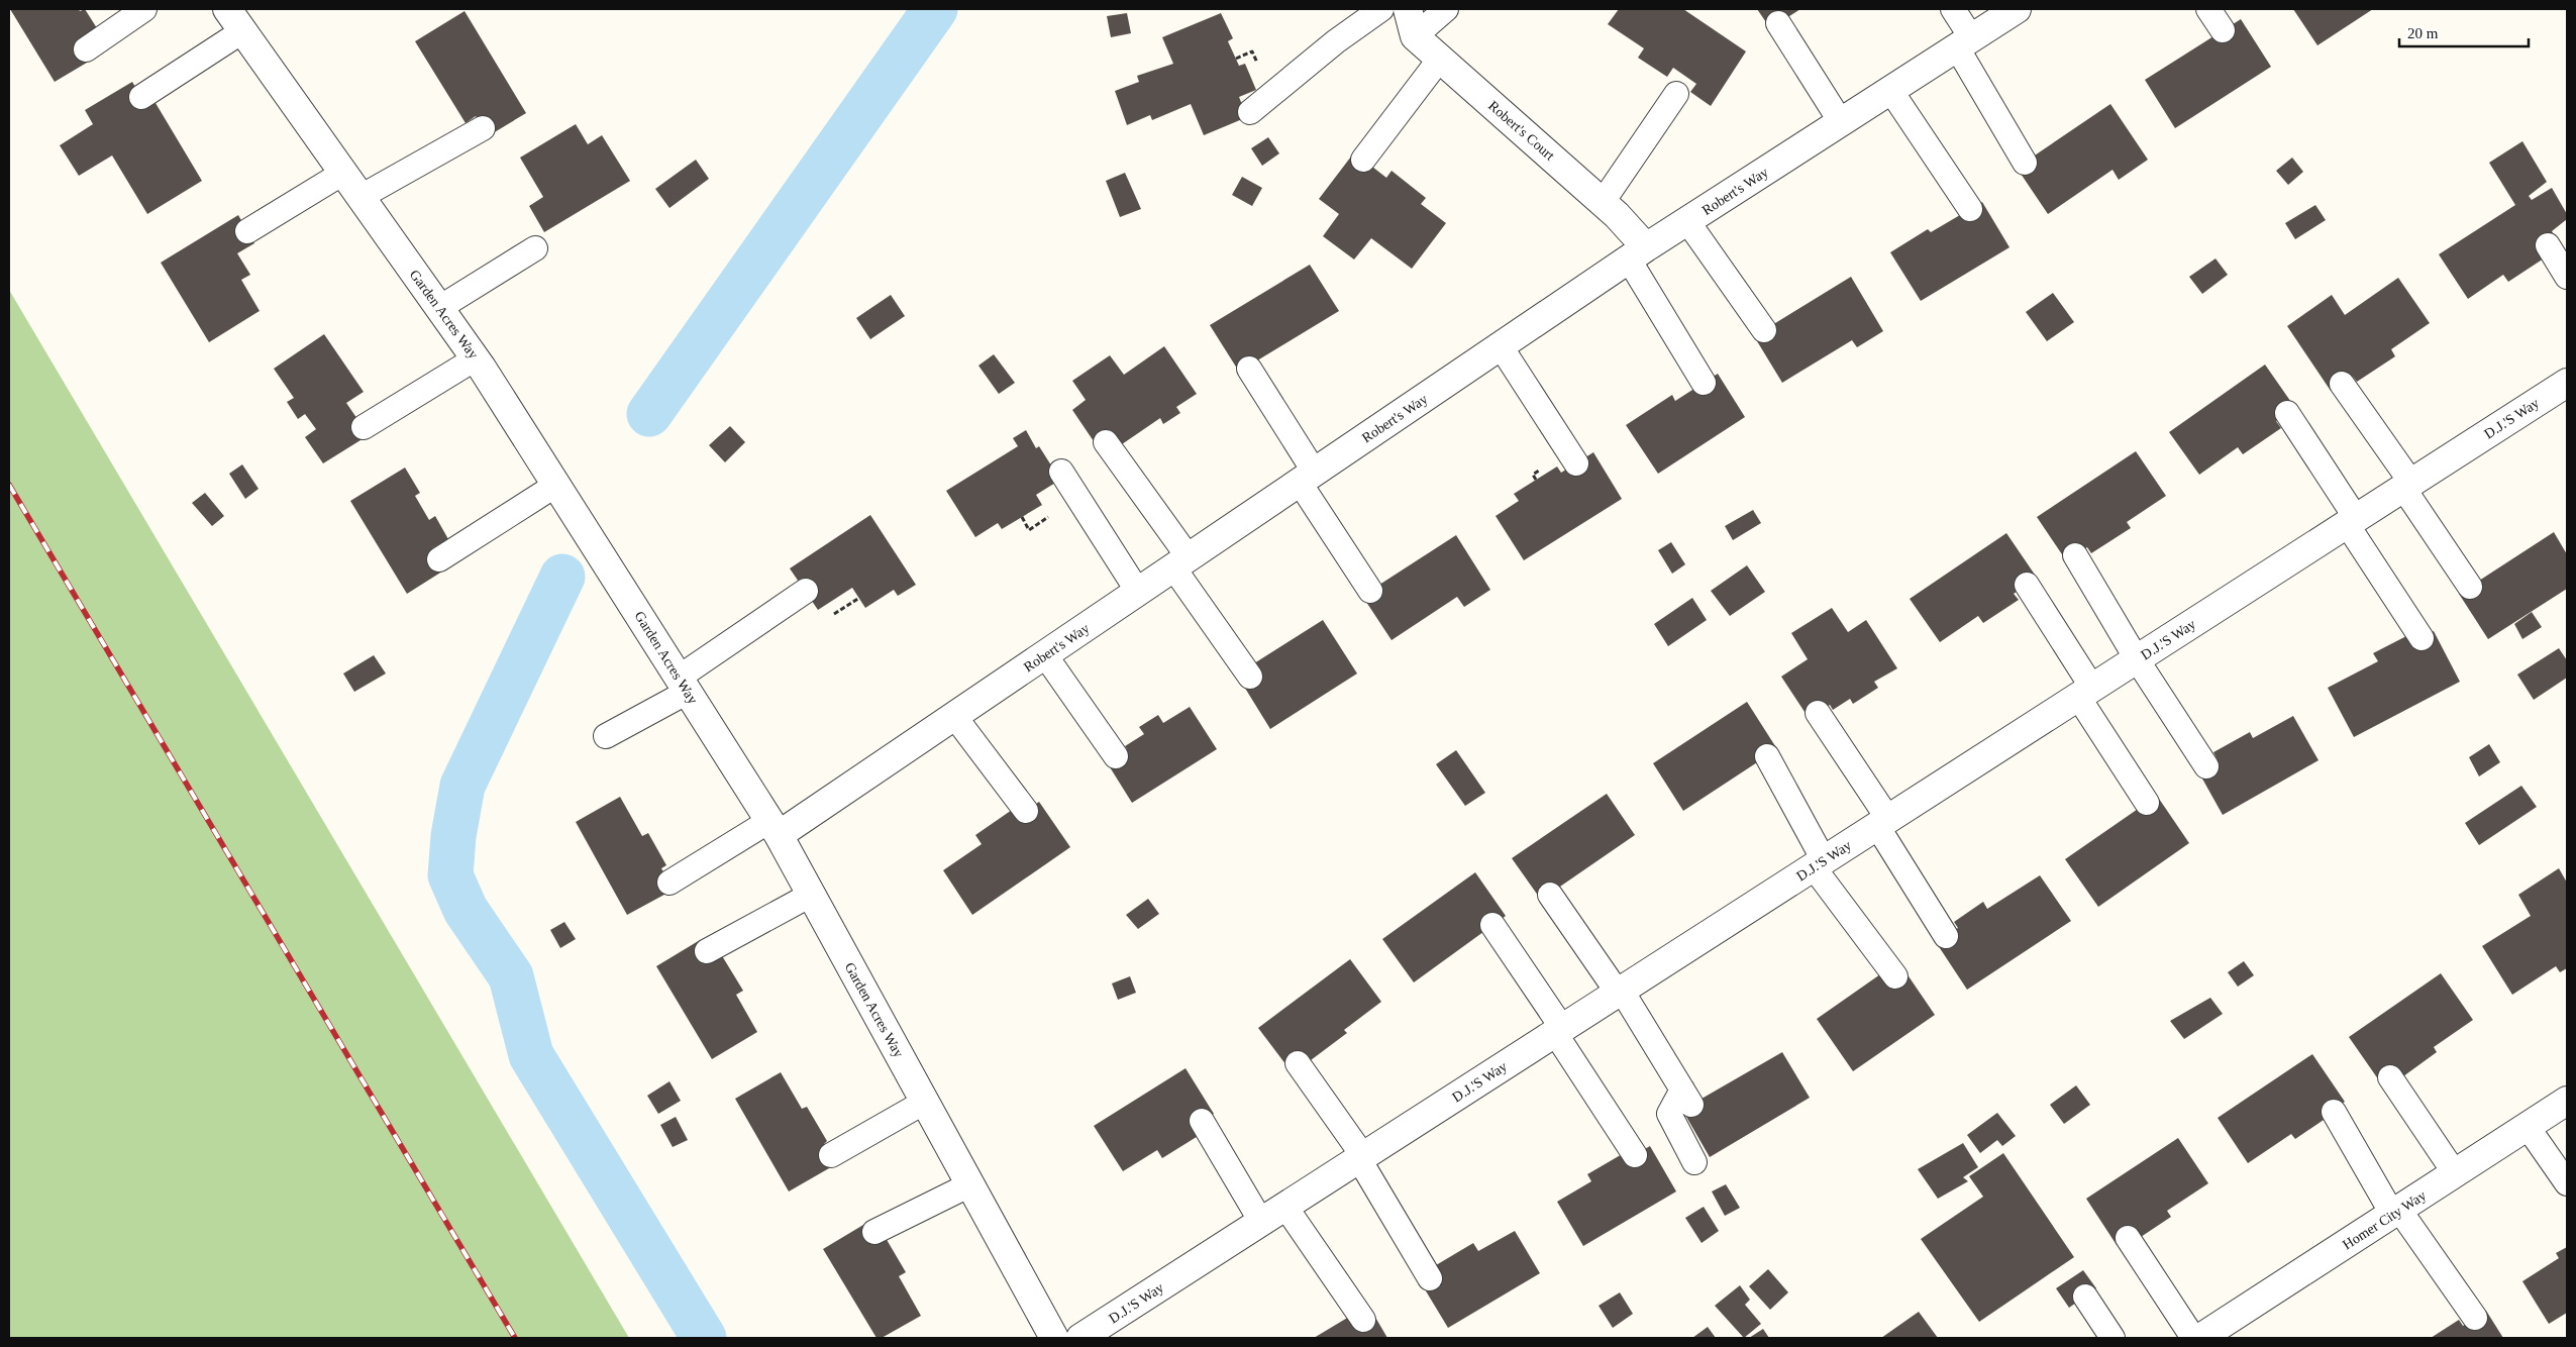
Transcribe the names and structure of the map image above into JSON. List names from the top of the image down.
{
  "streets": {
    "street": [
      "Robert's Court",
      "Robert's Way",
      "Garden Acres Way",
      "D.J.'S Way",
      "Homer City Way"
    ]
  },
  "crossings": [
    ["Robert's Court", "Robert's Way"],
    ["Robert's Way", "Garden Acres Way"]
  ],
  "scale_bar": "20 m"
}
